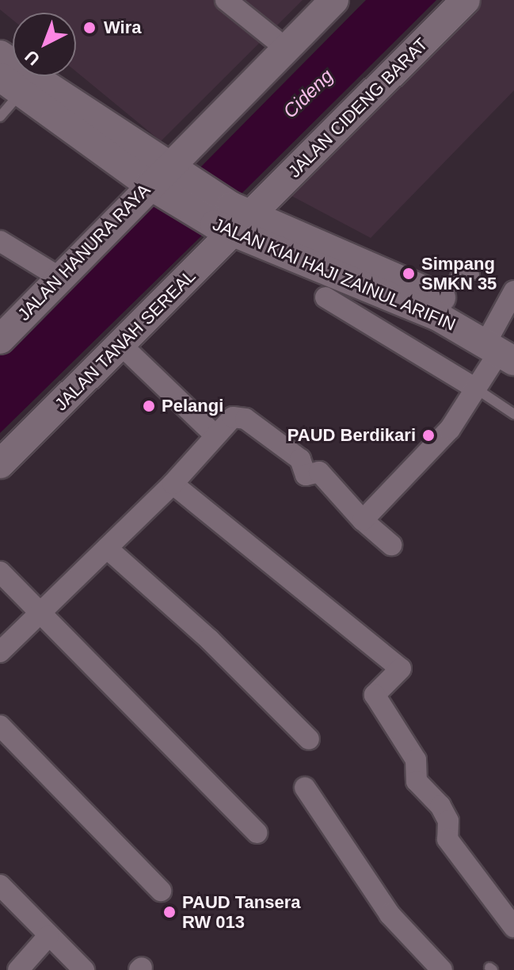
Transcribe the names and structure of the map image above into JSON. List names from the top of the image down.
{
  "streets": {
    "street": [
      "JALAN CIDENG BARAT",
      "JALAN HANURA RAYA",
      "JALAN KIAI HAJI ZAINUL ARIFIN",
      "JALAN TANAH SEREAL"
    ]
  },
  "crossings": [
    ["JALAN CIDENG BARAT", "JALAN KIAI HAJI ZAINUL ARIFIN"],
    ["JALAN CIDENG BARAT", "JALAN TANAH SEREAL"],
    ["JALAN HANURA RAYA", "JALAN KIAI HAJI ZAINUL ARIFIN"],
    ["JALAN KIAI HAJI ZAINUL ARIFIN", "JALAN TANAH SEREAL"]
  ],
  "water": ["Cideng"],
  "places": [
    "Wira",
    "Simpang SMKN 35",
    "Pelangi",
    "PAUD Berdikari",
    "PAUD Tansera RW 013"
  ],
  "north": "bottom left"
}
